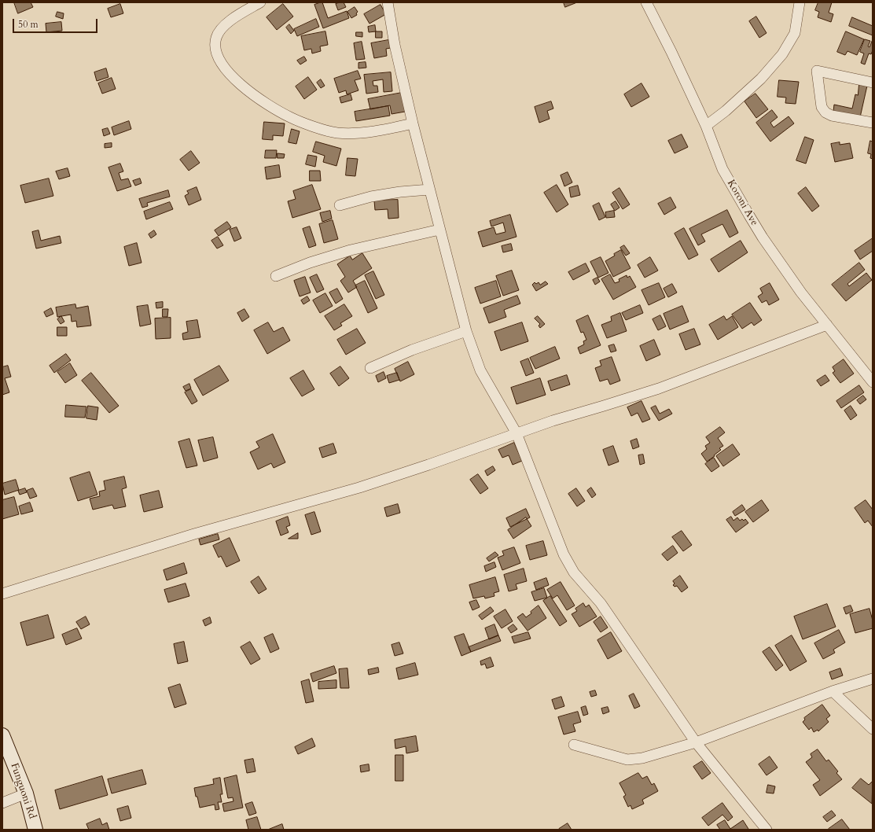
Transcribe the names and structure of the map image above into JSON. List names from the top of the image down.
{
  "streets": {
    "street": ["Koroni Ave", "Funguoni Rd"]
  },
  "scale_bar": "50 m"
}
